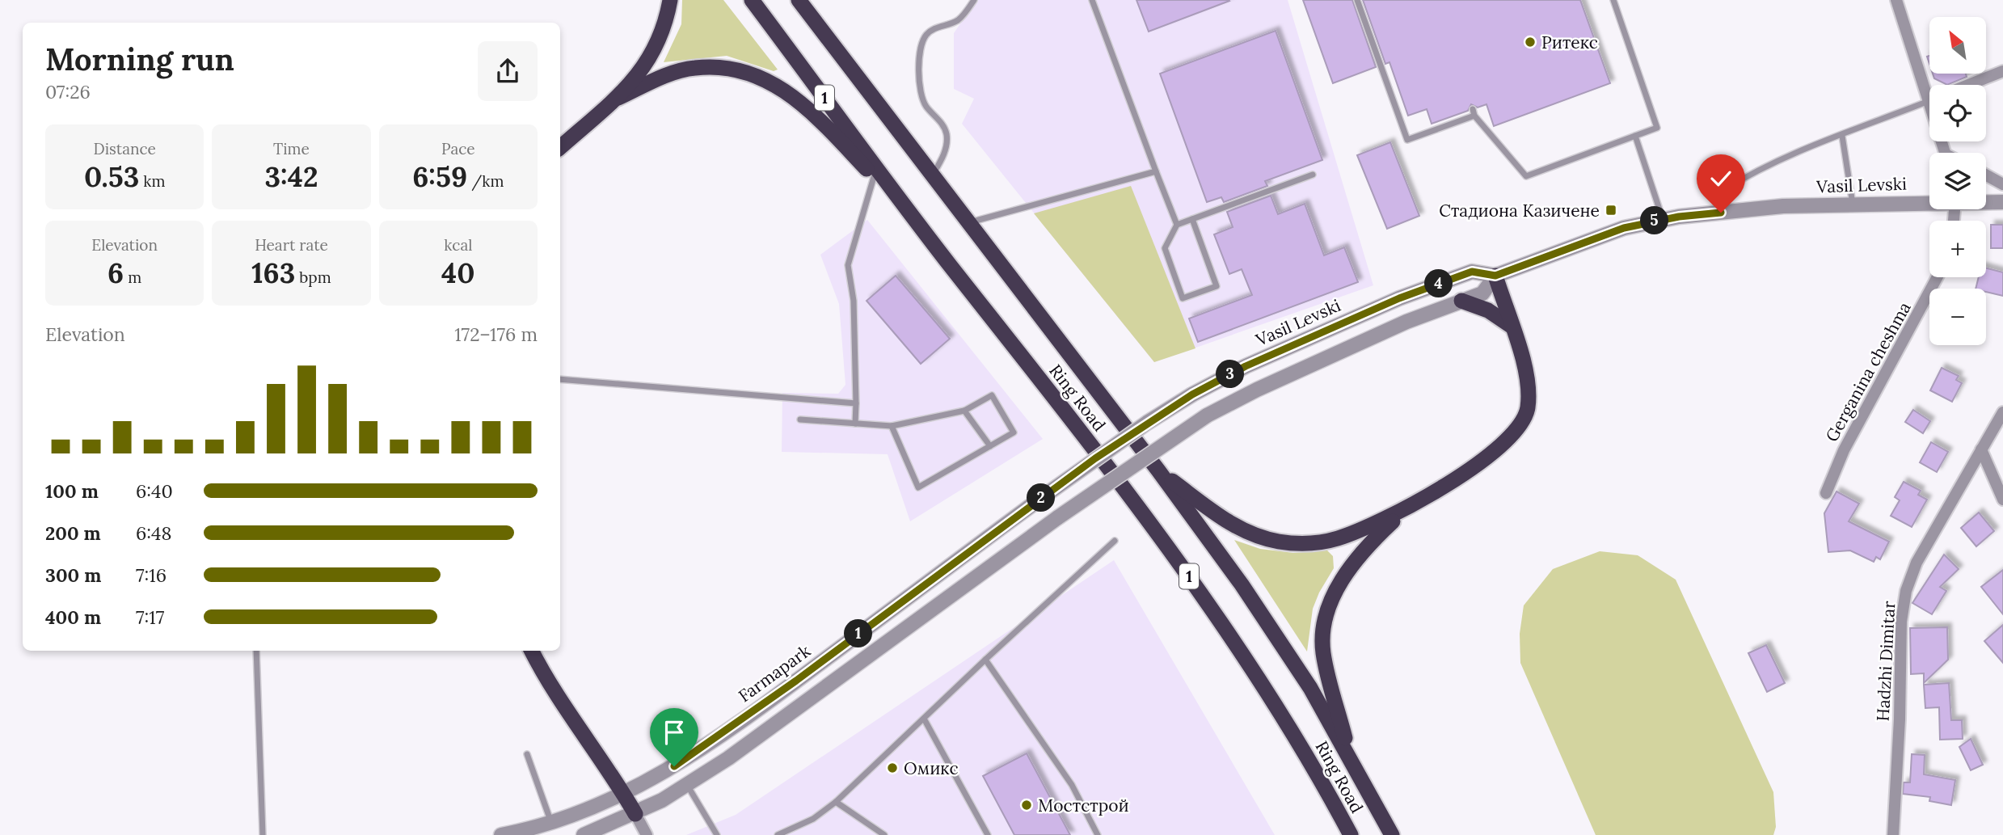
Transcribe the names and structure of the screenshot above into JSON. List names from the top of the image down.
{
  "streets": {
    "highway": ["1", "Ring Road"],
    "street": [
      "Vasil Levski",
      "Gerganina cheshma",
      "Hadzhi Dimitar",
      "Farmapark"
    ]
  },
  "crossings": [
    ["Vasil Levski", "Farmapark"]
  ],
  "places": {
    "other": ["Ритекс", "Омикс", "Мостстрой"],
    "transit": ["Стадиона Казичене"]
  },
  "north": "top left",
  "page": {
    "map_buttons": ["+", "−"],
    "heading": ["Morning run", "07:26"],
    "stats": [
      ["Distance", "0.53 km"],
      ["Time", "3:42"],
      ["Pace", "6:59 /km"],
      ["Elevation", "6 m"],
      ["Heart rate", "163 bpm"],
      ["kcal", "40"]
    ],
    "pins": [
      "5",
      "4",
      "3",
      "2",
      "1"
    ],
    "chart": ["Elevation", "172–176 m"],
    "list": [
      {
        "name": "100 m",
        "note": "6:40"
      },
      {
        "name": "200 m",
        "note": "6:48"
      },
      {
        "name": "300 m",
        "note": "7:16"
      },
      {
        "name": "400 m",
        "note": "7:17"
      }
    ]
  }
}
